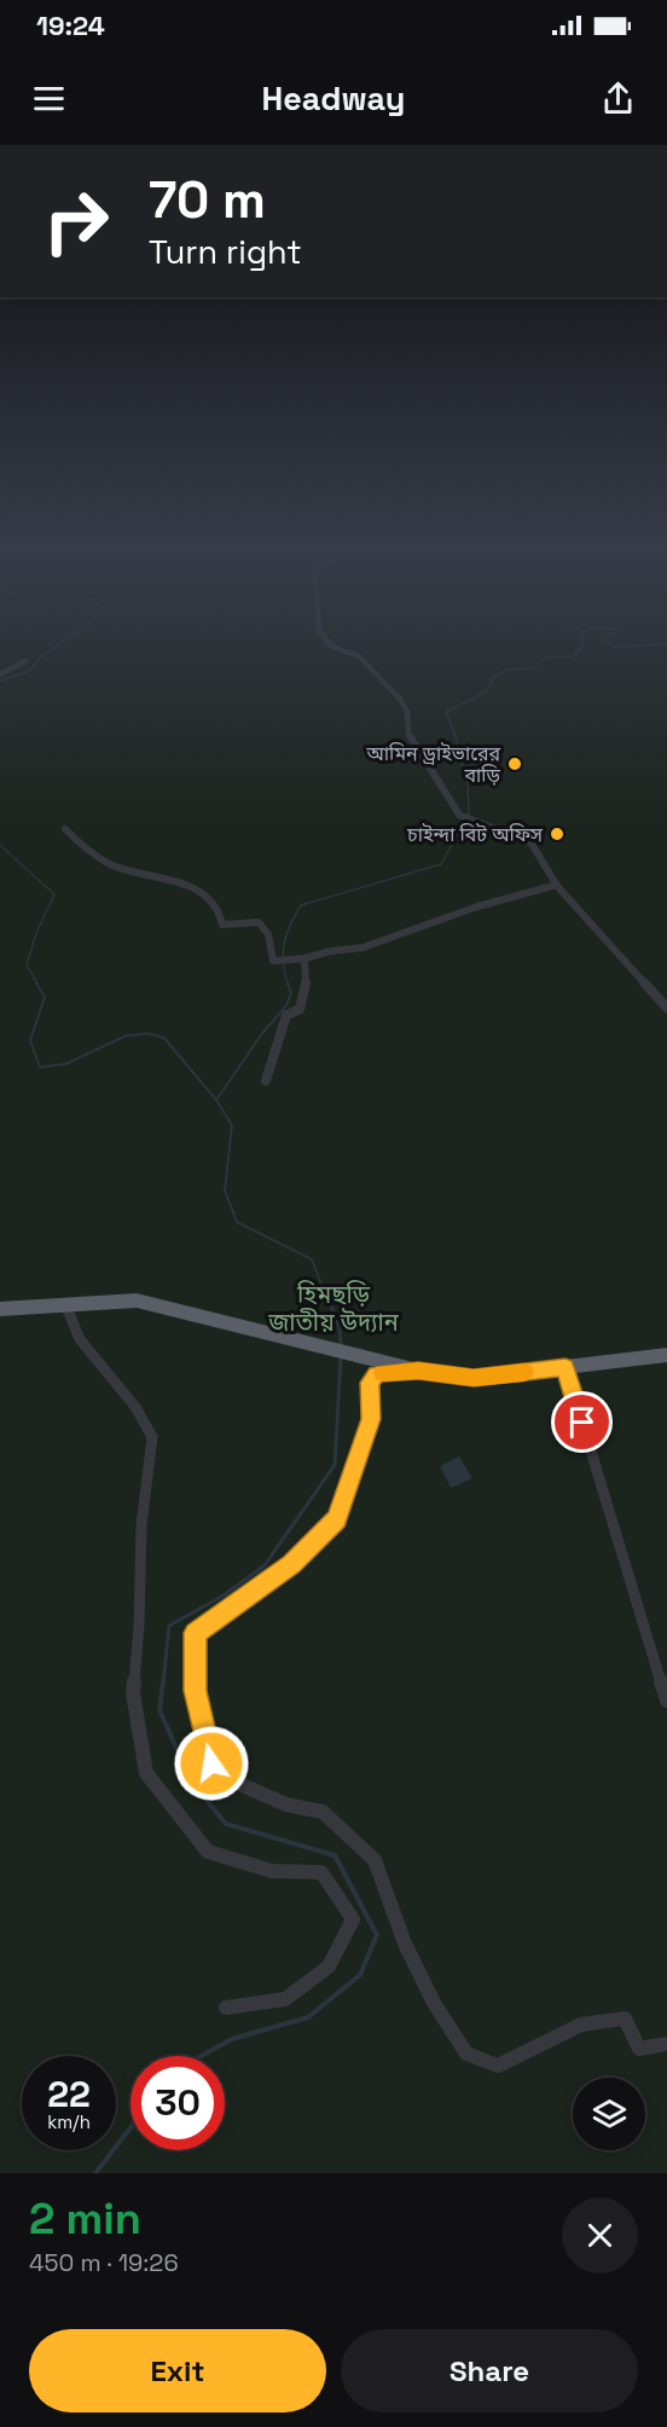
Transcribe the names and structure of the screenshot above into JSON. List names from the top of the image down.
{
  "parks": ["হিমছড়ি জাতীয় উদ্যান"],
  "places": ["আমিন ড্রাইভারের বাড়ি", "চাইন্দা বিট অফিস"],
  "page": {
    "status": "19:24",
    "header": "Headway",
    "turn": ["70 m", "Turn right"],
    "speed": "22 km/h",
    "limit": "30",
    "heading": ["2 min", "450 m · 19:26"],
    "buttons": ["Exit", "Share"]
  }
}
